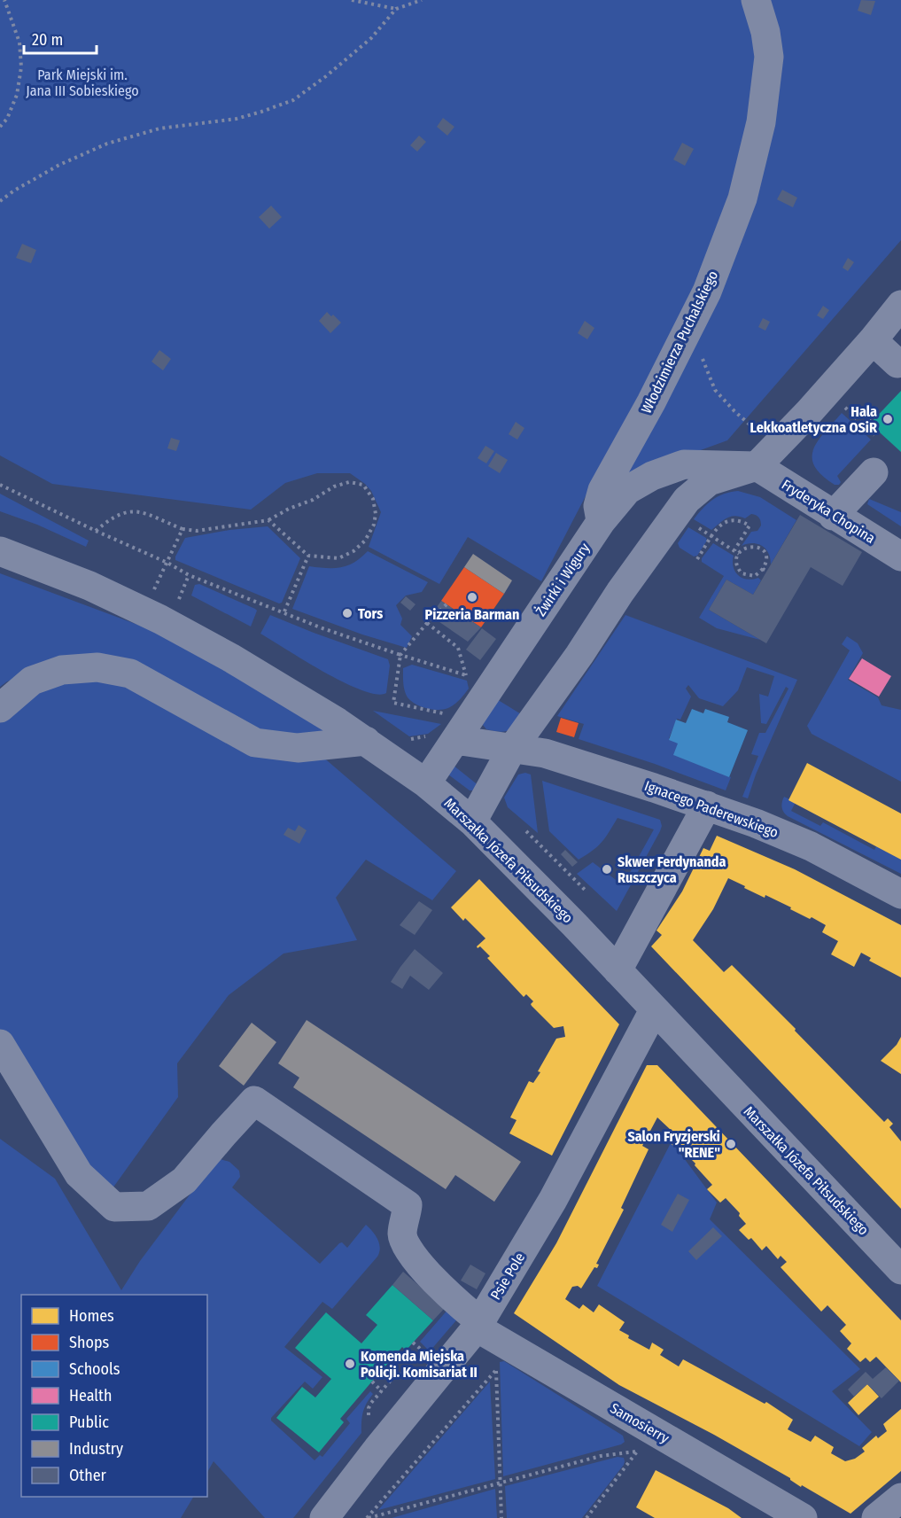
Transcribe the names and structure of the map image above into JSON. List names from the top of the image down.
{
  "streets": {
    "street": [
      "Włodzimierza Puchalskiego",
      "Fryderyka Chopina",
      "Żwirki i Wigury",
      "Ignacego Paderewskiego",
      "Marszałka Józefa Piłsudskiego",
      "Psie Pole",
      "Samosierry"
    ]
  },
  "crossings": [
    ["Włodzimierza Puchalskiego", "Żwirki i Wigury"],
    ["Fryderyka Chopina", "Żwirki i Wigury"],
    ["Żwirki i Wigury", "Ignacego Paderewskiego"],
    ["Żwirki i Wigury", "Marszałka Józefa Piłsudskiego"],
    ["Marszałka Józefa Piłsudskiego", "Psie Pole"],
    ["Psie Pole", "Samosierry"]
  ],
  "parks": ["Park Miejski im. Jana III Sobieskiego"],
  "places": [
    "Hala Lekkoatletyczna OSiR",
    "Pizzeria Barman",
    "Tors",
    "Skwer Ferdynanda Ruszczyca",
    "Salon Fryzjerski \"RENE\"",
    "Komenda Miejska Policji. Komisariat II"
  ],
  "legend": [
    "Homes",
    "Shops",
    "Schools",
    "Health",
    "Public",
    "Industry",
    "Other"
  ],
  "scale_bar": "20 m"
}
